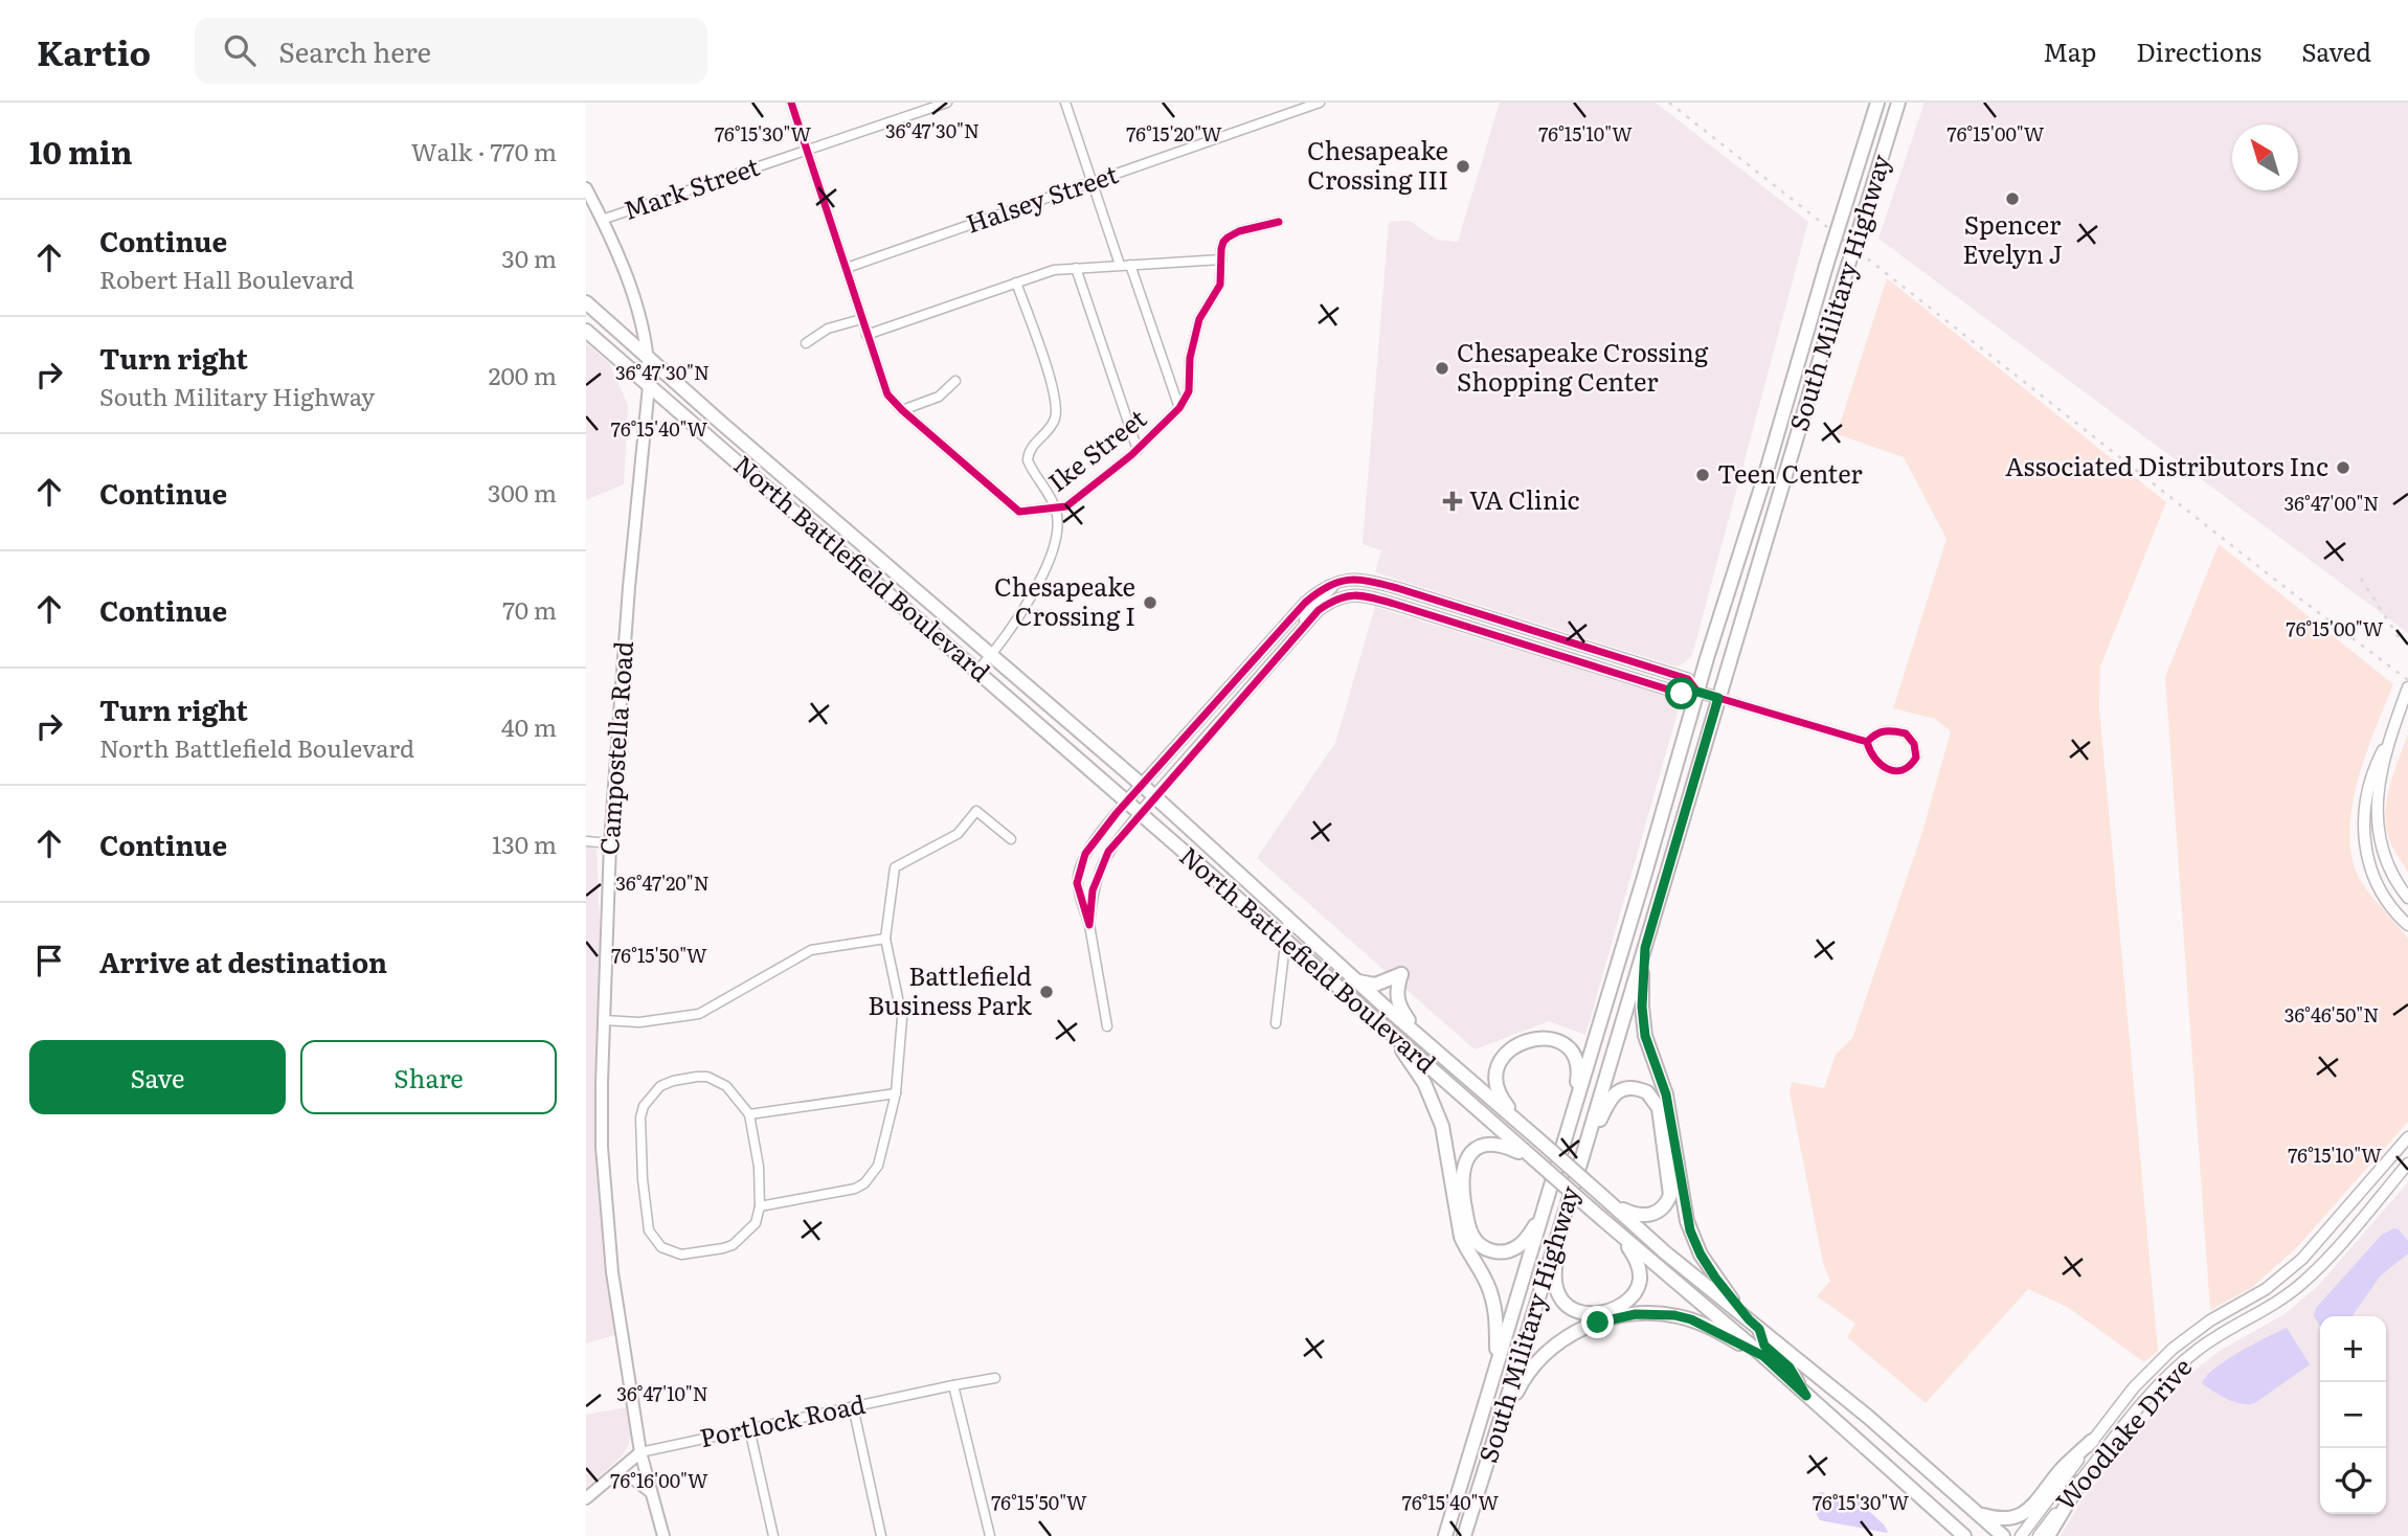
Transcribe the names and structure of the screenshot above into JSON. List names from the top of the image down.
{
  "streets": {
    "main road": [
      "South Military Highway",
      "North Battlefield Boulevard",
      "Campostella Road",
      "Portlock Road"
    ],
    "street": [
      "Mark Street",
      "Halsey Street",
      "Ike Street",
      "Woodlake Drive"
    ]
  },
  "crossings": [
    ["Mark Street", "Ike Street"],
    ["Mark Street", "Campostella Road"],
    ["Halsey Street", "Ike Street"],
    ["North Battlefield Boulevard", "Campostella Road"],
    ["Campostella Road", "Portlock Road"]
  ],
  "places": {
    "other": [
      "Chesapeake Crossing III",
      "Spencer Evelyn J",
      "Chesapeake Crossing Shopping Center",
      "Associated Distributors Inc",
      "Teen Center",
      "Chesapeake Crossing I",
      "Battlefield Business Park"
    ],
    "health": ["VA Clinic"]
  },
  "north": "top left",
  "page": {
    "header": "Kartio",
    "search": "Search here",
    "nav": ["Map", "Directions", "Saved"],
    "heading": ["10 min", "Walk · 770 m"],
    "list": [
      ["Continue", "Robert Hall Boulevard", "30 m"],
      ["Turn right", "South Military Highway", "200 m"],
      ["Continue", "300 m"],
      ["Continue", "70 m"],
      ["Turn right", "North Battlefield Boulevard", "40 m"],
      ["Continue", "130 m"],
      "Arrive at destination"
    ],
    "buttons": ["Save", "Share"],
    "map_buttons": ["+", "−"]
  },
  "coordinates": [
    "36°47'30\"N",
    "76°15'30\"W",
    "76°15'20\"W",
    "76°15'10\"W",
    "76°15'00\"W",
    "76°15'40\"W",
    "36°47'00\"N",
    "36°47'20\"N",
    "76°15'50\"W",
    "36°46'50\"N",
    "36°47'10\"N",
    "76°16'00\"W"
  ]
}
